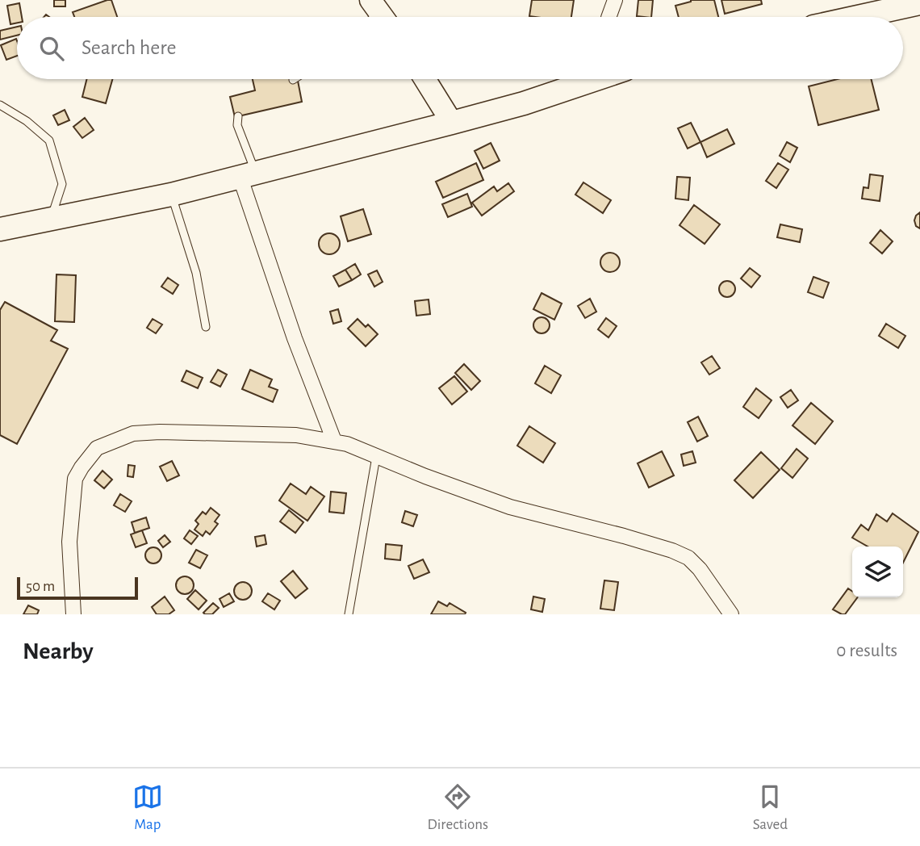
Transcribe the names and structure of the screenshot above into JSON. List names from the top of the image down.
{
  "scale_bar": "50 m",
  "page": {
    "search": "Search here",
    "scale": "50 m",
    "heading": ["Nearby", "0 results"],
    "nav": ["Map", "Directions", "Saved"]
  }
}
